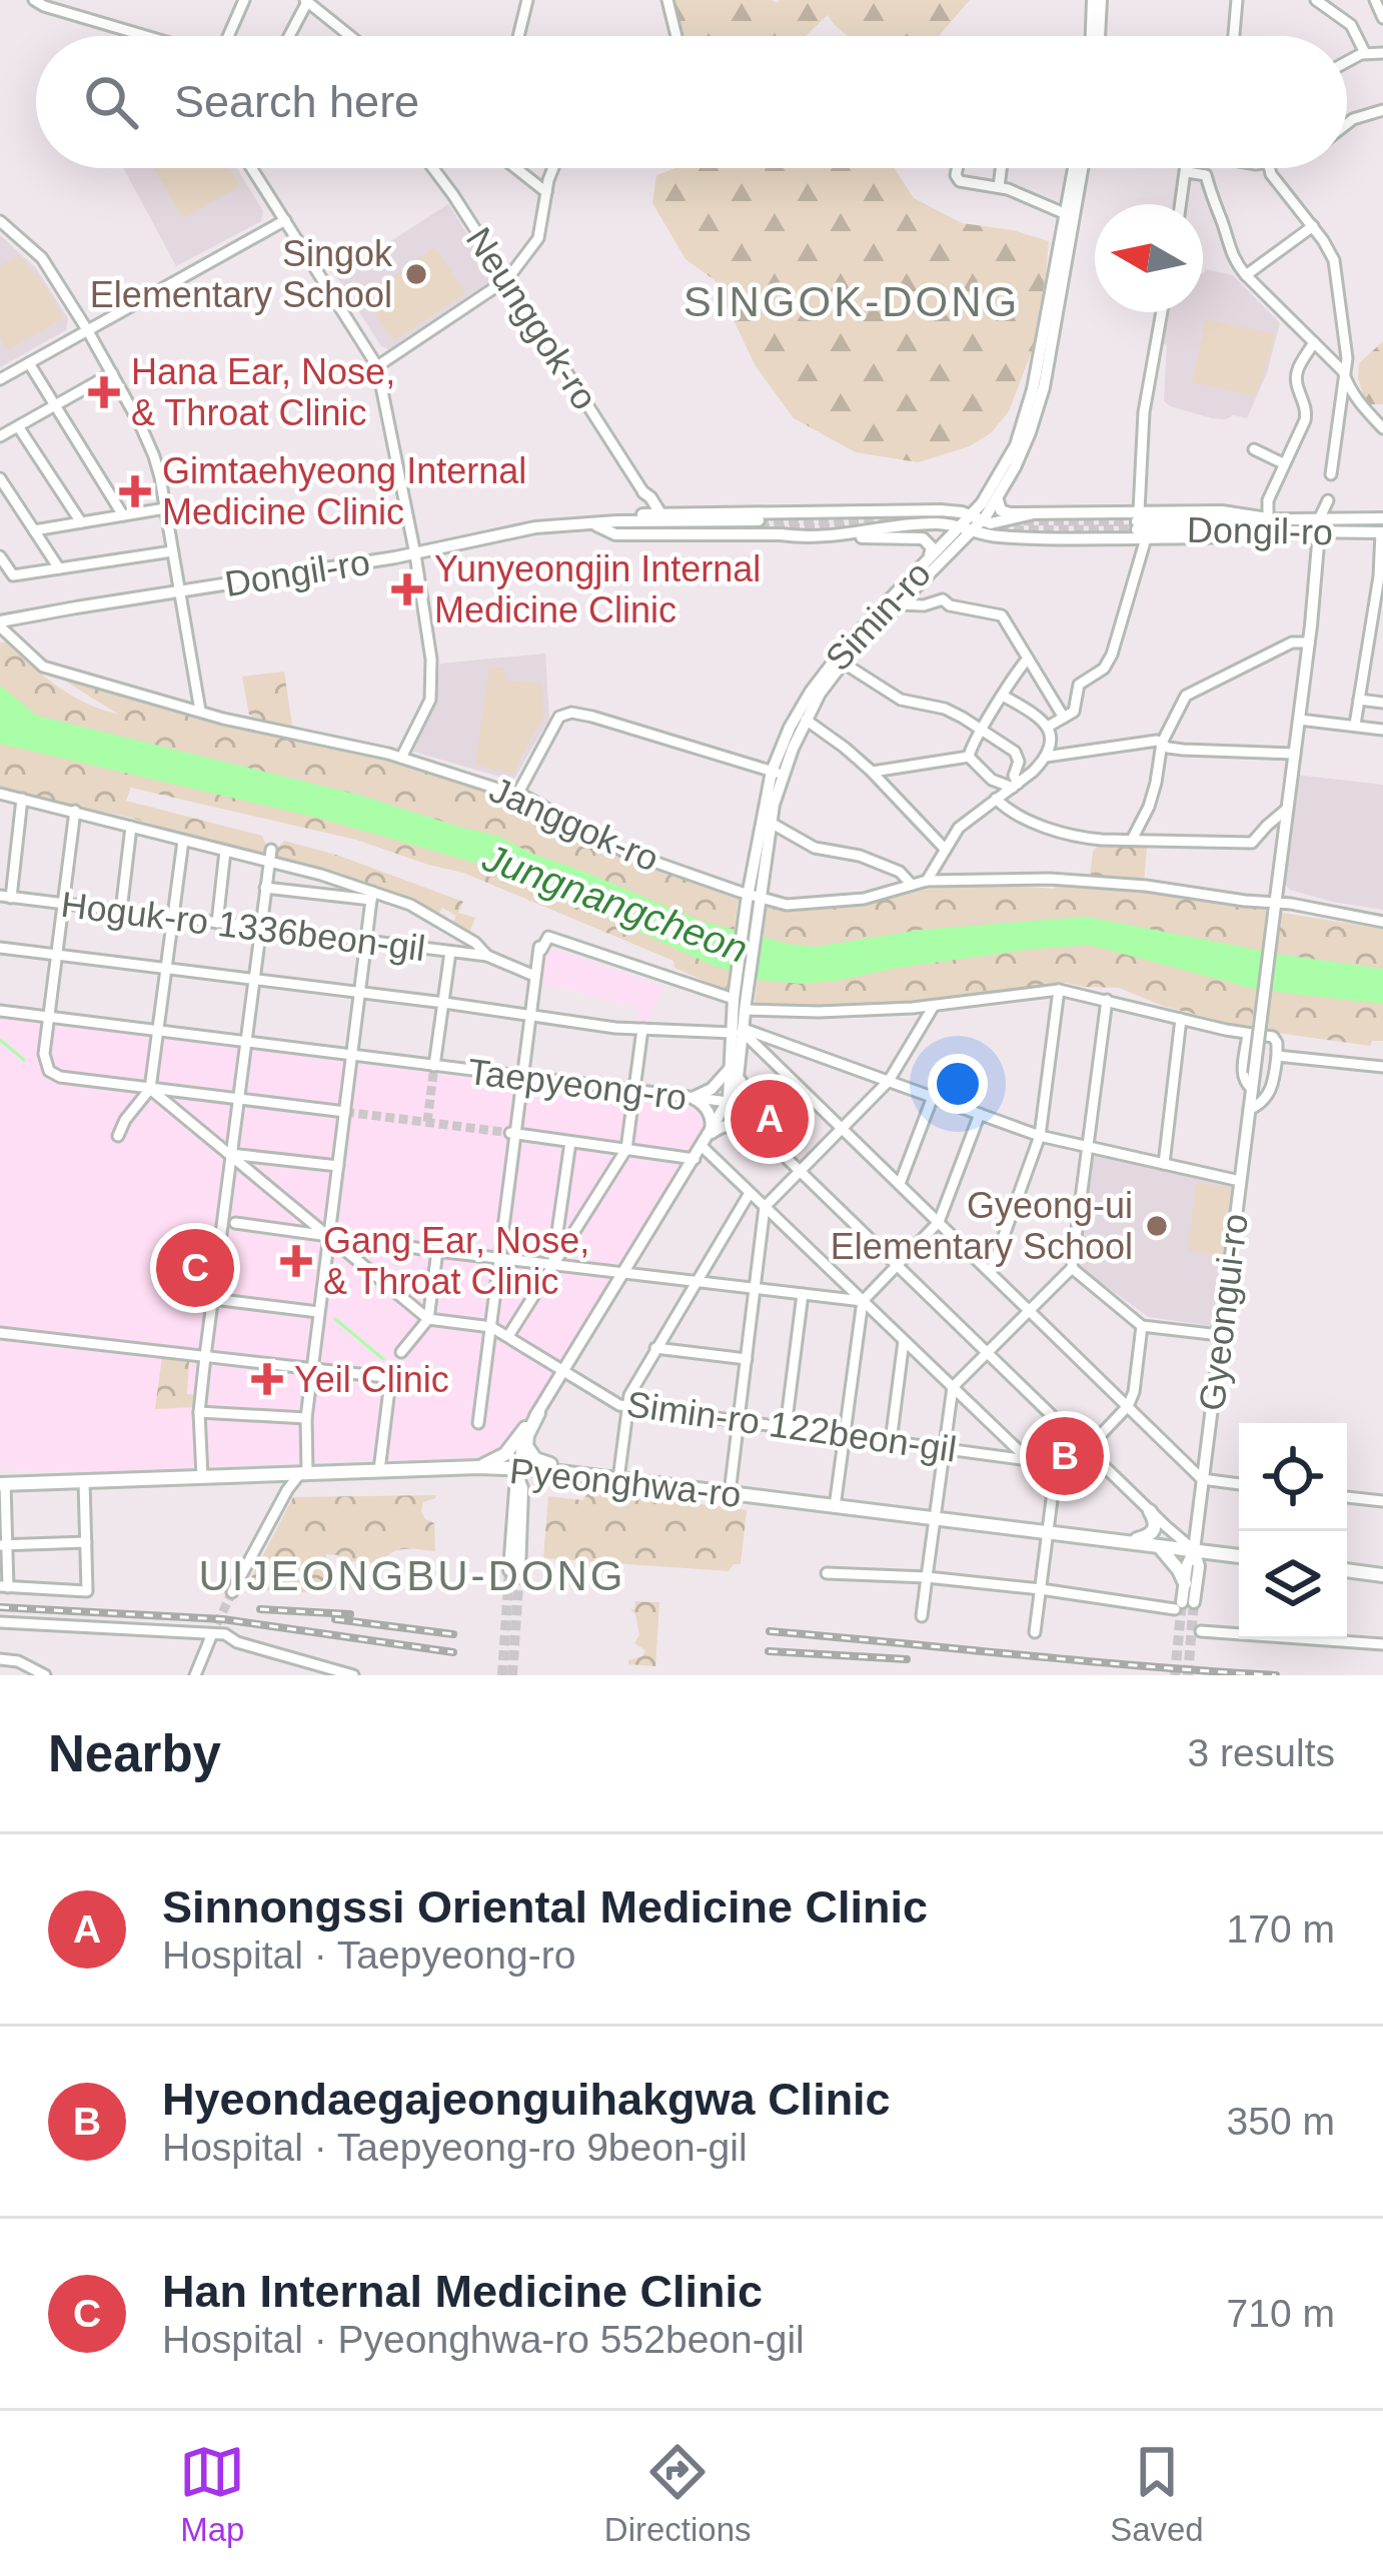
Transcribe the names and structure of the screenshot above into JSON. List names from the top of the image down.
{
  "streets": {
    "main road": ["Pyeonghwa-ro"],
    "street": [
      "Neunggok-ro",
      "Dongil-ro",
      "Simin-ro",
      "Janggok-ro",
      "Hoguk-ro 1336beon-gil",
      "Taepyeong-ro",
      "Gyeongui-ro",
      "Simin-ro 122beon-gil"
    ]
  },
  "crossings": [
    ["Dongil-ro", "Janggok-ro"],
    ["Simin-ro", "Janggok-ro"],
    ["Janggok-ro", "Gyeongui-ro"],
    ["Taepyeong-ro", "Gyeongui-ro"],
    ["Taepyeong-ro", "Pyeonghwa-ro"],
    ["Gyeongui-ro", "Pyeonghwa-ro"]
  ],
  "districts": ["SINGOK-DONG", "UIJEONGBU-DONG"],
  "water": ["Jungnangcheon"],
  "places": {
    "other": ["Singok Elementary School", "Gyeong-ui Elementary School"],
    "health": [
      "Hana Ear, Nose, & Throat Clinic",
      "Gimtaehyeong Internal Medicine Clinic",
      "Yunyeongjin Internal Medicine Clinic",
      "Gang Ear, Nose, & Throat Clinic",
      "Yeil Clinic"
    ]
  },
  "north": "left",
  "page": {
    "search": "Search here",
    "pins": ["A", "C", "B"],
    "heading": ["Nearby", "3 results"],
    "list": [
      {
        "mark": "A",
        "name": "Sinnongssi Oriental Medicine Clinic",
        "note": "Hospital · Taepyeong-ro",
        "value": "170 m"
      },
      {
        "mark": "B",
        "name": "Hyeondaegajeonguihakgwa Clinic",
        "note": "Hospital · Taepyeong-ro 9beon-gil",
        "value": "350 m"
      },
      {
        "mark": "C",
        "name": "Han Internal Medicine Clinic",
        "note": "Hospital · Pyeonghwa-ro 552beon-gil",
        "value": "710 m"
      }
    ],
    "nav": ["Map", "Directions", "Saved"]
  }
}
